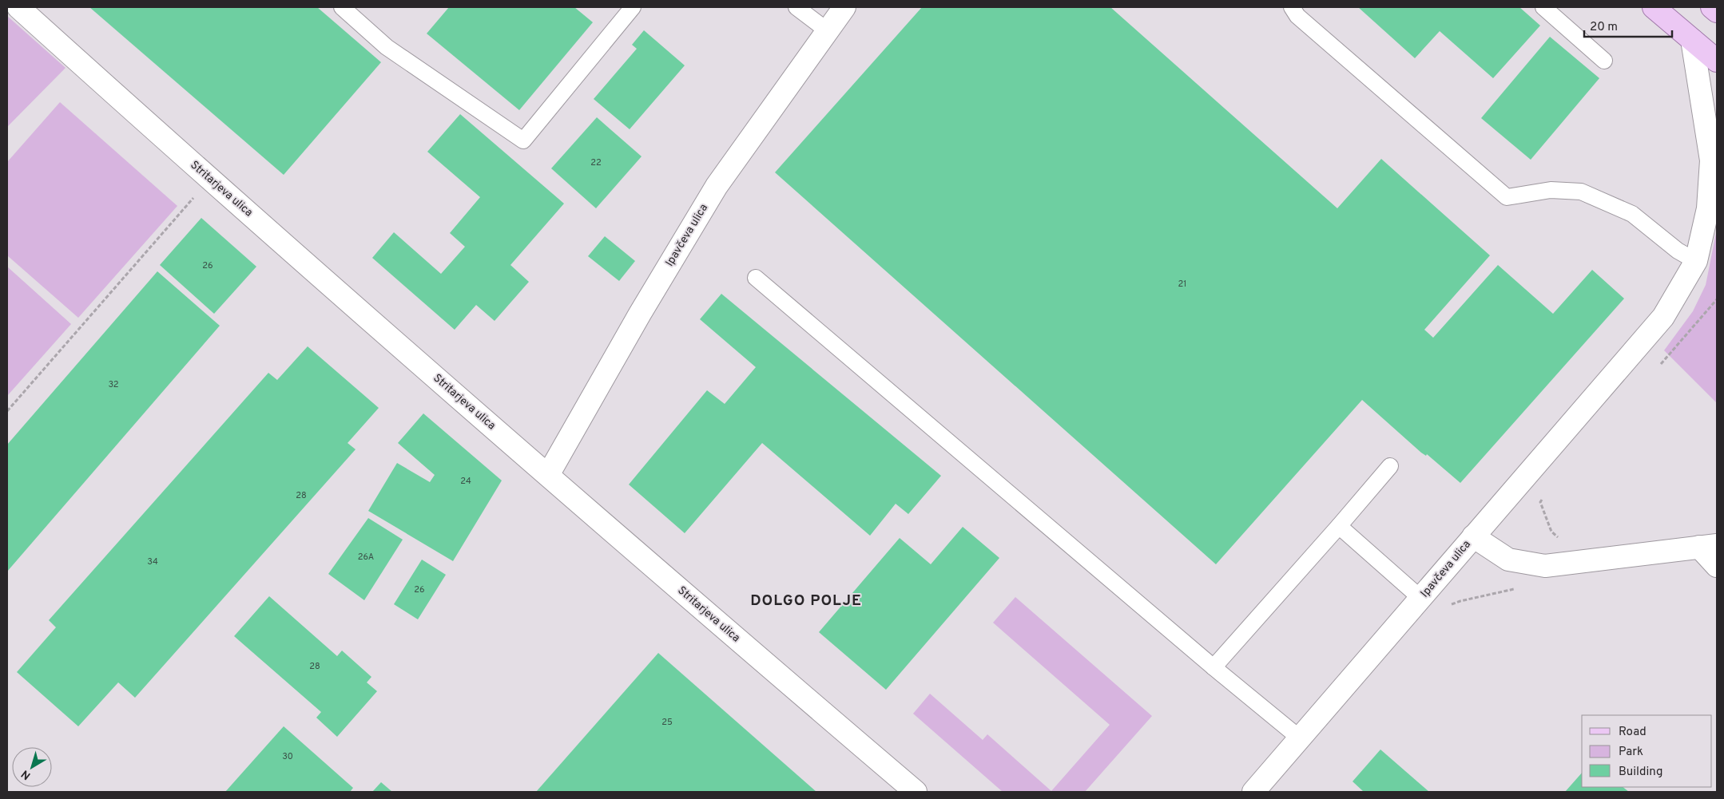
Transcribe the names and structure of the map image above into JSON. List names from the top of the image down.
{
  "streets": {
    "street": ["Stritarjeva ulica", "Ipavčeva ulica"]
  },
  "crossings": [
    ["Stritarjeva ulica", "Ipavčeva ulica"]
  ],
  "districts": ["DOLGO POLJE"],
  "house_numbers": [
    "22",
    "26",
    "21",
    "32",
    "24",
    "28",
    "26A",
    "34",
    "26",
    "28",
    "25",
    "30"
  ],
  "legend": ["Road", "Park", "Building"],
  "scale_bar": "20 m",
  "north": "bottom left"
}
